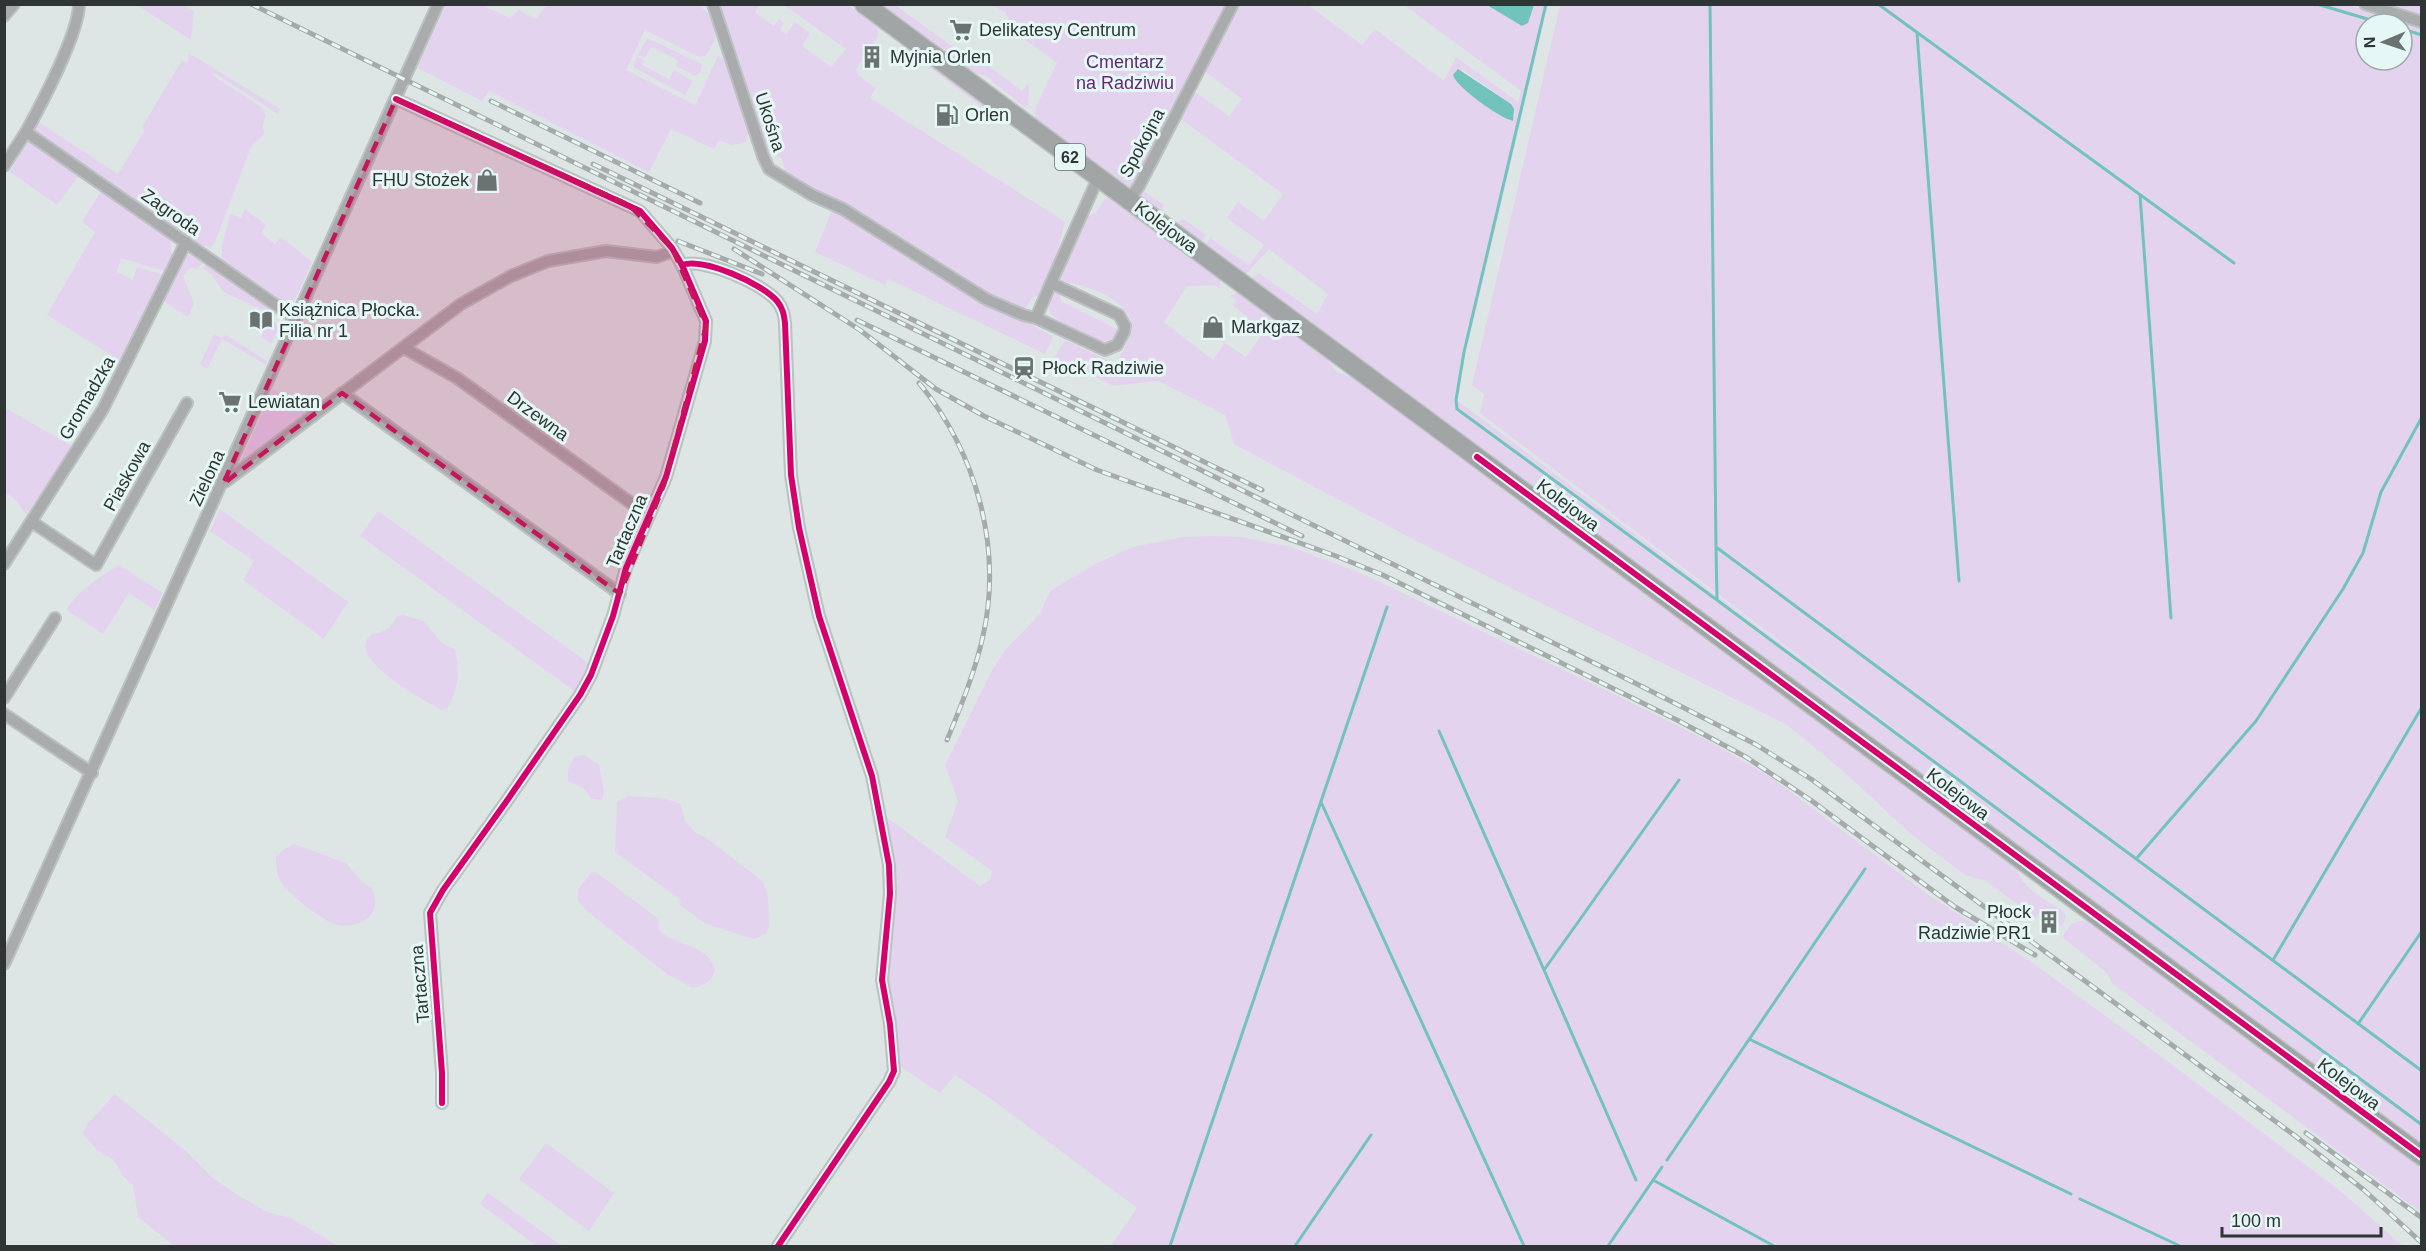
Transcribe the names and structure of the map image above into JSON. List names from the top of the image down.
{
  "streets": {
    "main road": ["62", "Kolejowa"],
    "street": [
      "Ukośna",
      "Spokojna",
      "Zagroda",
      "Gromadzka",
      "Drzewna",
      "Piaskowa",
      "Zielona",
      "Tartaczna"
    ]
  },
  "crossings": [
    ["Spokojna", "Kolejowa"],
    ["Zagroda", "Gromadzka"],
    ["Zagroda", "Zielona"],
    ["Gromadzka", "Piaskowa"],
    ["Drzewna", "Tartaczna"],
    ["Zielona", "Tartaczna"]
  ],
  "parks": ["Cmentarz na Radziwiu"],
  "places": {
    "supermarket": ["Delikatesy Centrum", "Lewiatan"],
    "building": ["Myjnia Orlen", "Płock Radziwie PR1"],
    "fuel station": ["Orlen"],
    "shop": ["FHU Stożek", "Markgaz"],
    "library": ["Książnica Płocka. Filia nr 1"],
    "station": ["Płock Radziwie"]
  },
  "scale_bar": "100 m",
  "north": "left"
}
